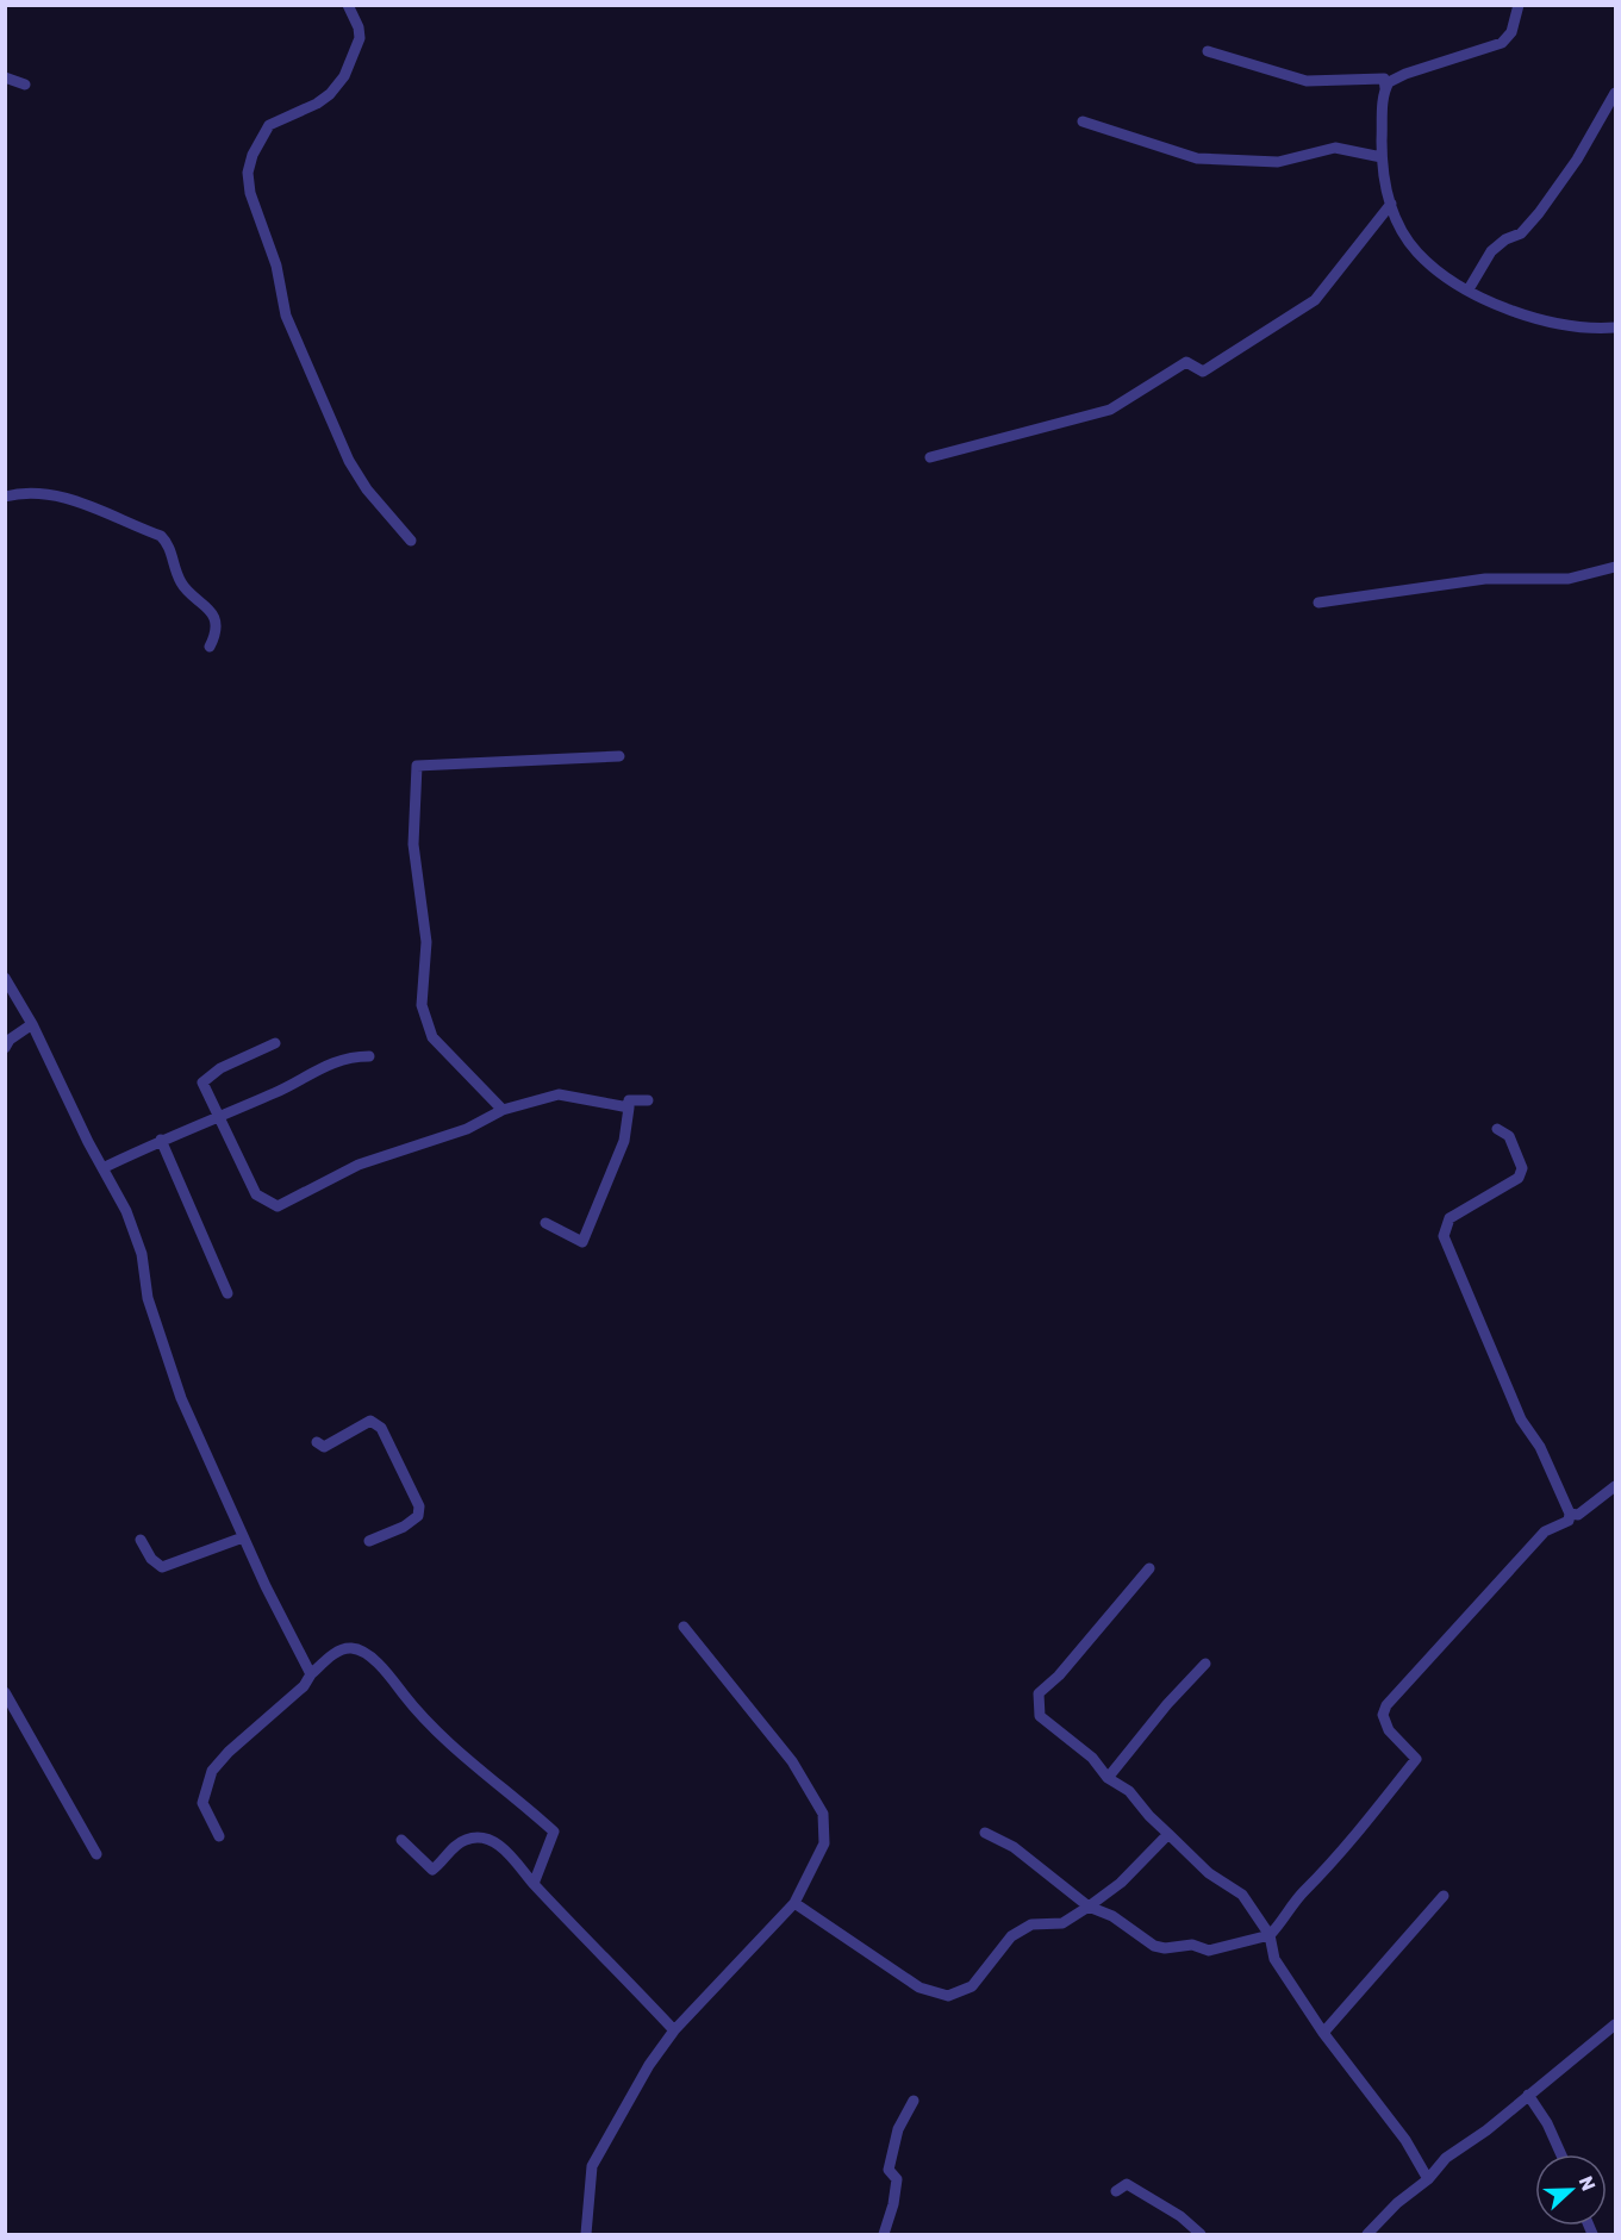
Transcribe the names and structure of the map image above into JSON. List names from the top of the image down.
{
  "north": "right"
}
